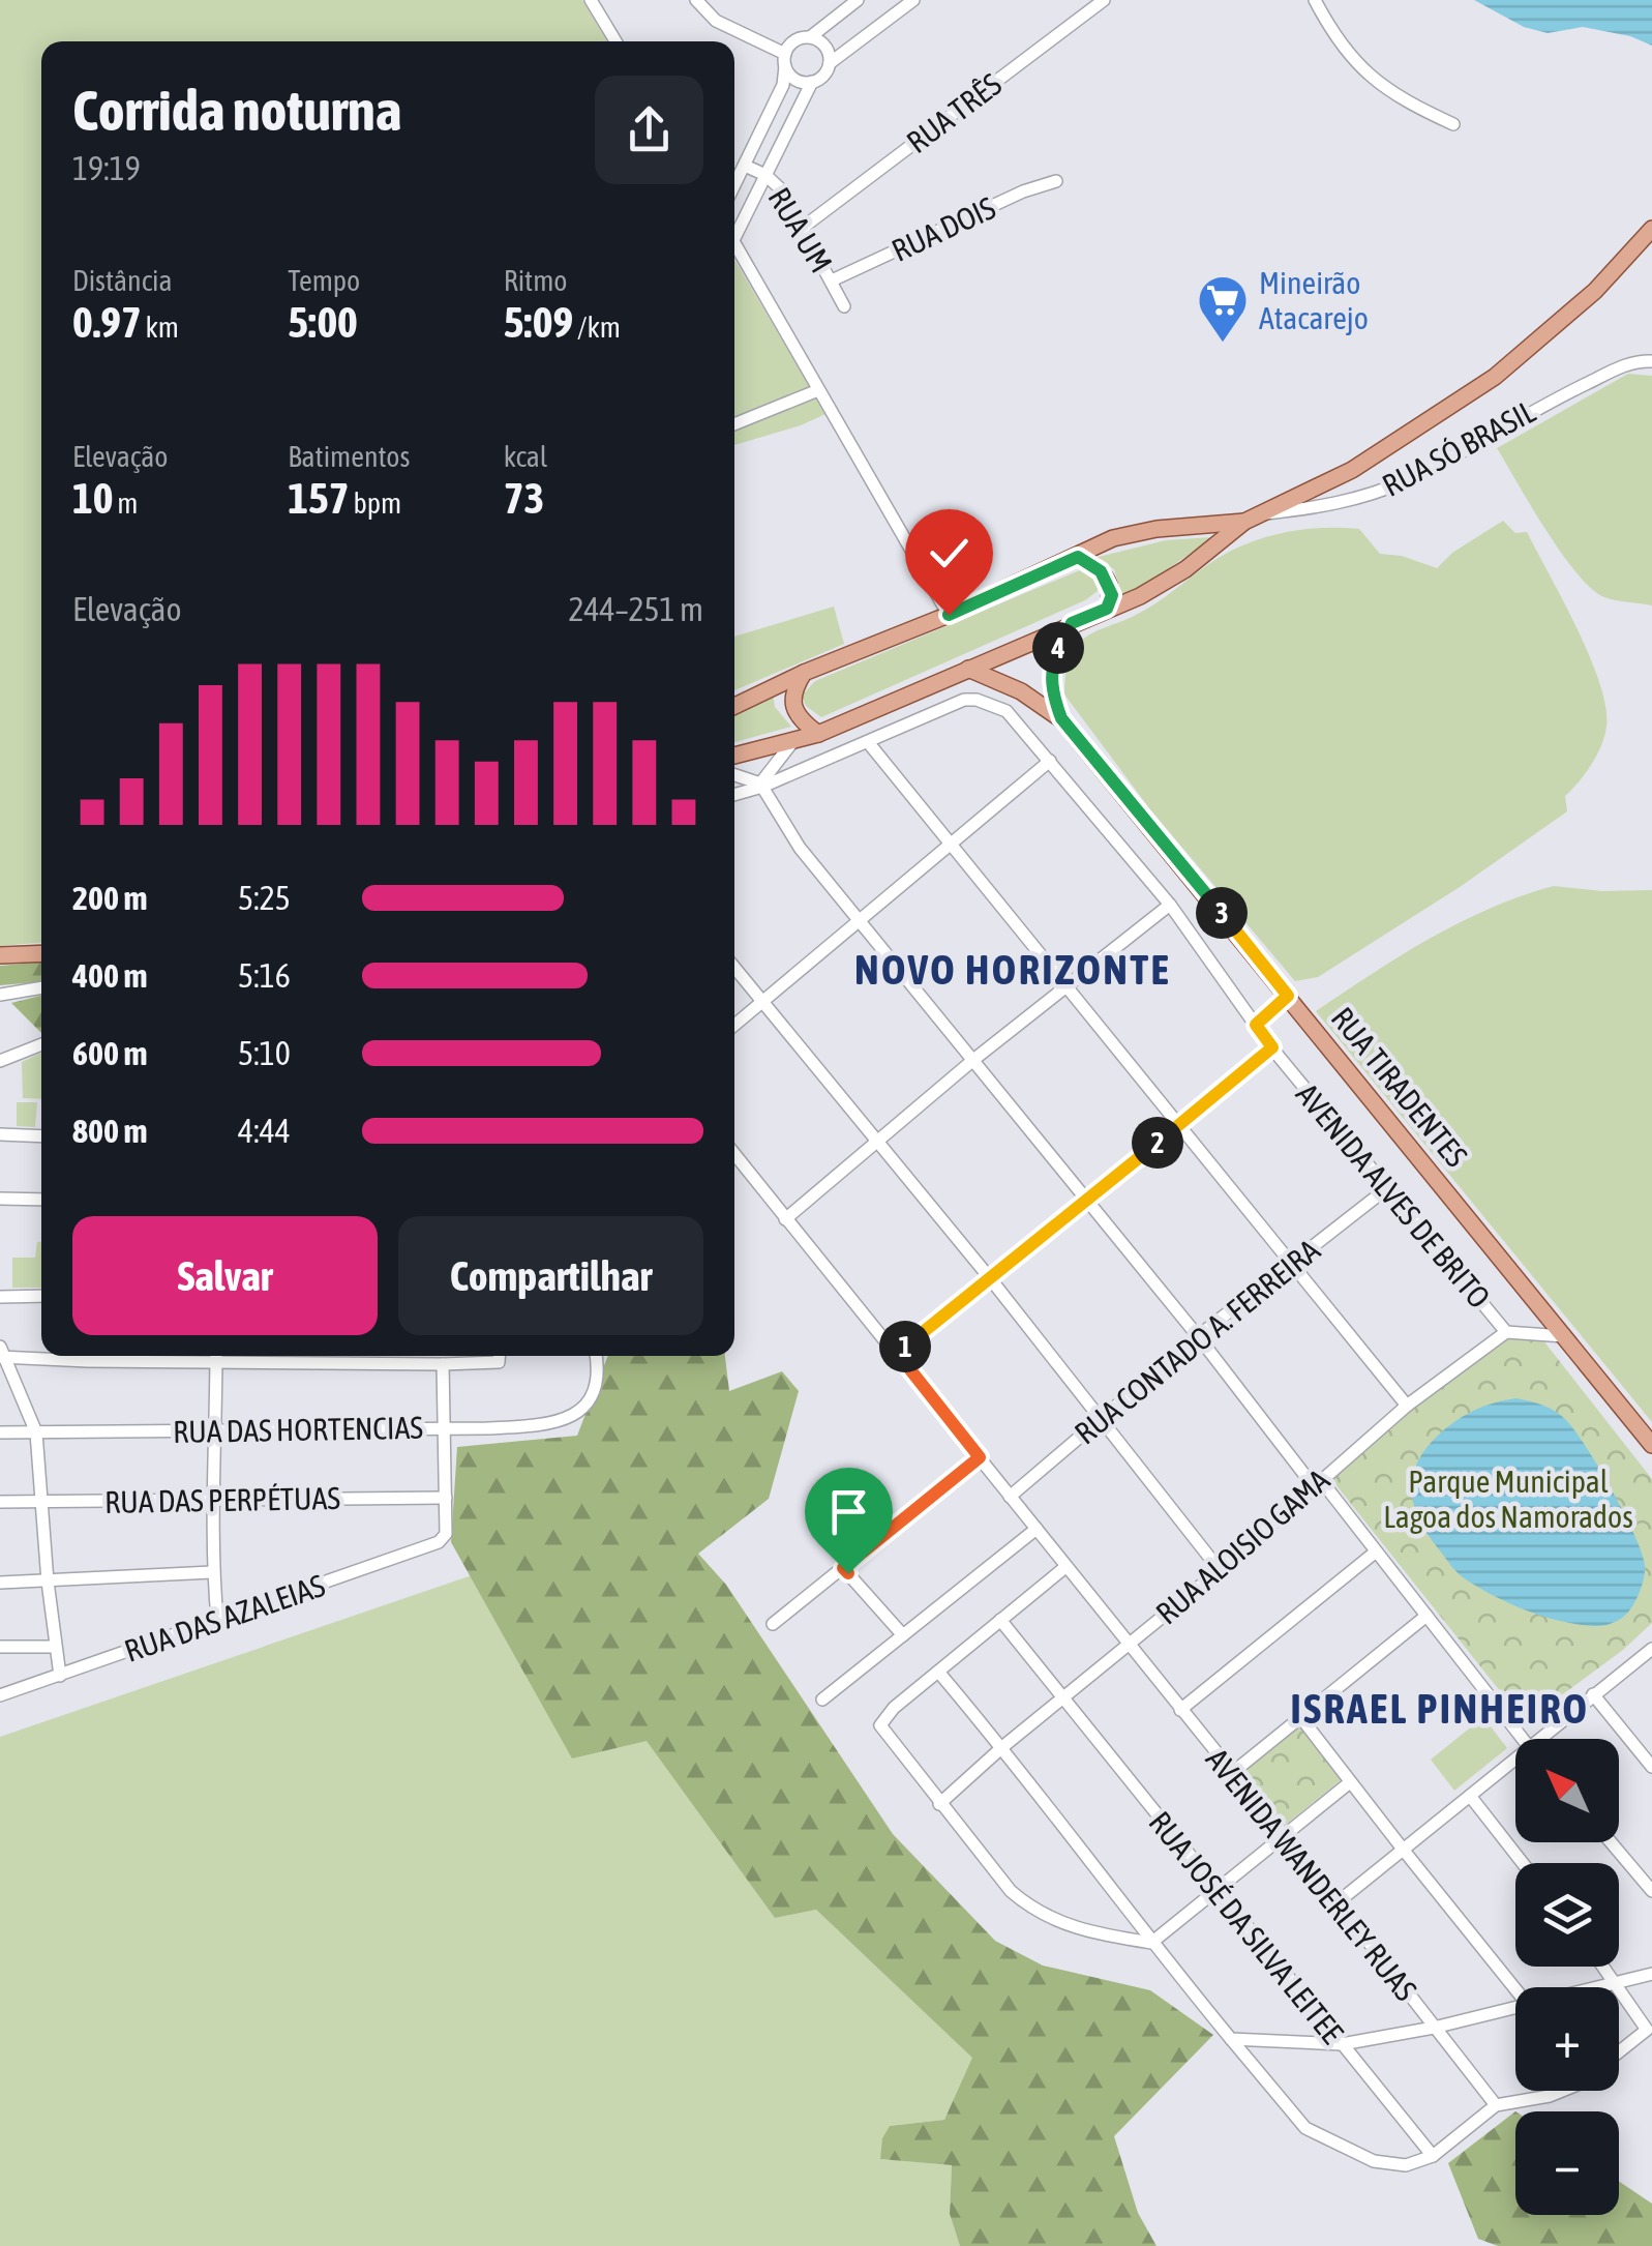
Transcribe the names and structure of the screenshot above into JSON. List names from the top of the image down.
{
  "streets": {
    "main road": ["RUA TIRADENTES"],
    "street": [
      "RUA TRÊS",
      "RUA DOIS",
      "RUA UM",
      "RUA SÓ BRASIL",
      "AVENIDA ALVES DE BRITO",
      "RUA CONTADO A. FERREIRA",
      "RUA DAS HORTENCIAS",
      "RUA DAS PERPÉTUAS",
      "RUA ALOISIO GAMA",
      "RUA DAS AZALEIAS",
      "AVENIDA WANDERLEY RUAS",
      "RUA JOSÉ DA SILVA LEITEE"
    ]
  },
  "crossings": [
    ["RUA TRÊS", "RUA UM"],
    ["RUA DOIS", "RUA UM"],
    ["AVENIDA ALVES DE BRITO", "RUA CONTADO A. FERREIRA"],
    ["AVENIDA ALVES DE BRITO", "RUA ALOISIO GAMA"],
    ["RUA CONTADO A. FERREIRA", "AVENIDA WANDERLEY RUAS"],
    ["RUA DAS PERPÉTUAS", "RUA DAS AZALEIAS"],
    ["RUA ALOISIO GAMA", "AVENIDA WANDERLEY RUAS"],
    ["RUA ALOISIO GAMA", "RUA JOSÉ DA SILVA LEITEE"]
  ],
  "districts": ["NOVO HORIZONTE", "ISRAEL PINHEIRO"],
  "parks": ["Parque Municipal Lagoa dos Namorados"],
  "places": {
    "supermarket": ["Mineirão Atacarejo"]
  },
  "north": "top left",
  "page": {
    "heading": ["Corrida noturna", "19:19"],
    "stats": [
      ["Distância", "0.97 km"],
      ["Tempo", "5:00"],
      ["Ritmo", "5:09 /km"],
      ["Elevação", "10 m"],
      ["Batimentos", "157 bpm"],
      ["kcal", "73"]
    ],
    "chart": ["Elevação", "244–251 m"],
    "pins": [
      "4",
      "3",
      "2",
      "1"
    ],
    "list": [
      {
        "name": "200 m",
        "note": "5:25"
      },
      {
        "name": "400 m",
        "note": "5:16"
      },
      {
        "name": "600 m",
        "note": "5:10"
      },
      {
        "name": "800 m",
        "note": "4:44"
      }
    ],
    "buttons": ["Salvar", "Compartilhar"],
    "map_buttons": ["+", "−"]
  }
}
